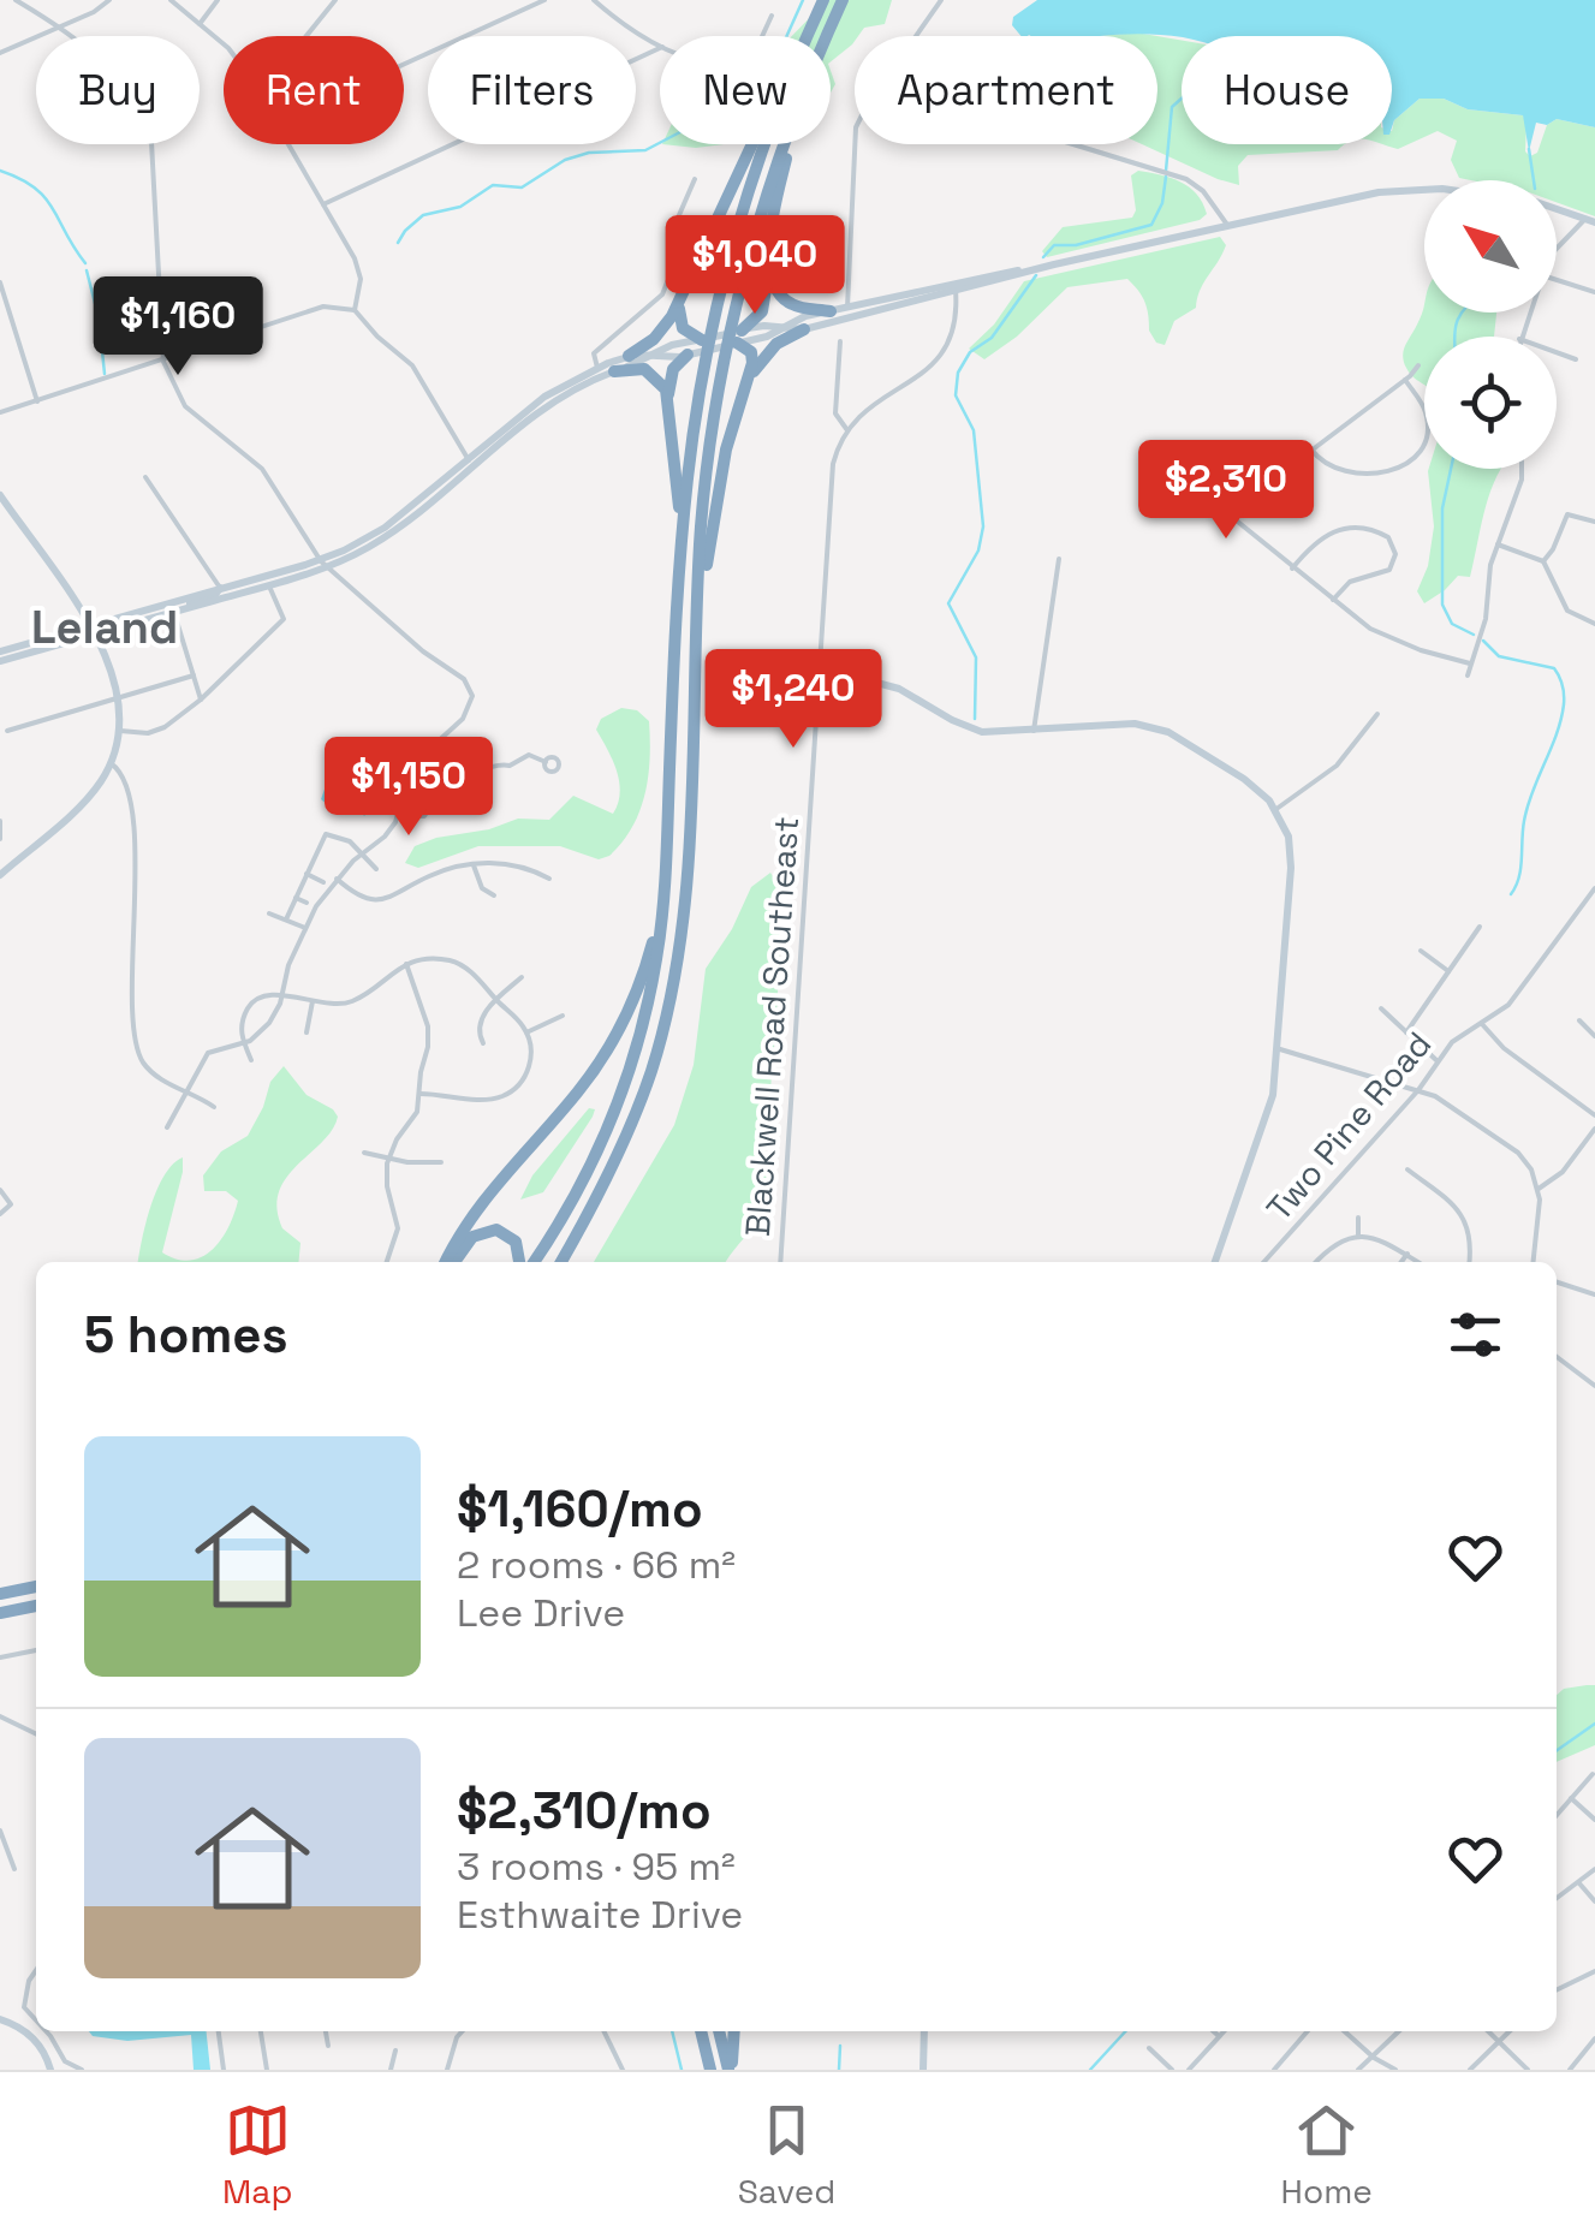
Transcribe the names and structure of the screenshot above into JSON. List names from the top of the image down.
{
  "streets": {
    "street": ["Blackwell Road Southeast", "Two Pine Road"]
  },
  "districts": ["Leland"],
  "north": "top left",
  "page": {
    "chip": [
      "Buy",
      "Rent",
      "Filters",
      "New",
      "Apartment",
      "House"
    ],
    "price": [
      "$1,040",
      "$1,160",
      "$2,310",
      "$1,240",
      "$1,150"
    ],
    "heading": "5 homes",
    "list": [
      {
        "name": "$1,160/mo",
        "note": "2 rooms · 66 m² · Lee Drive"
      },
      {
        "name": "$2,310/mo",
        "note": "3 rooms · 95 m² · Esthwaite Drive"
      }
    ],
    "tabs": ["Map", "Saved", "Home"]
  }
}
